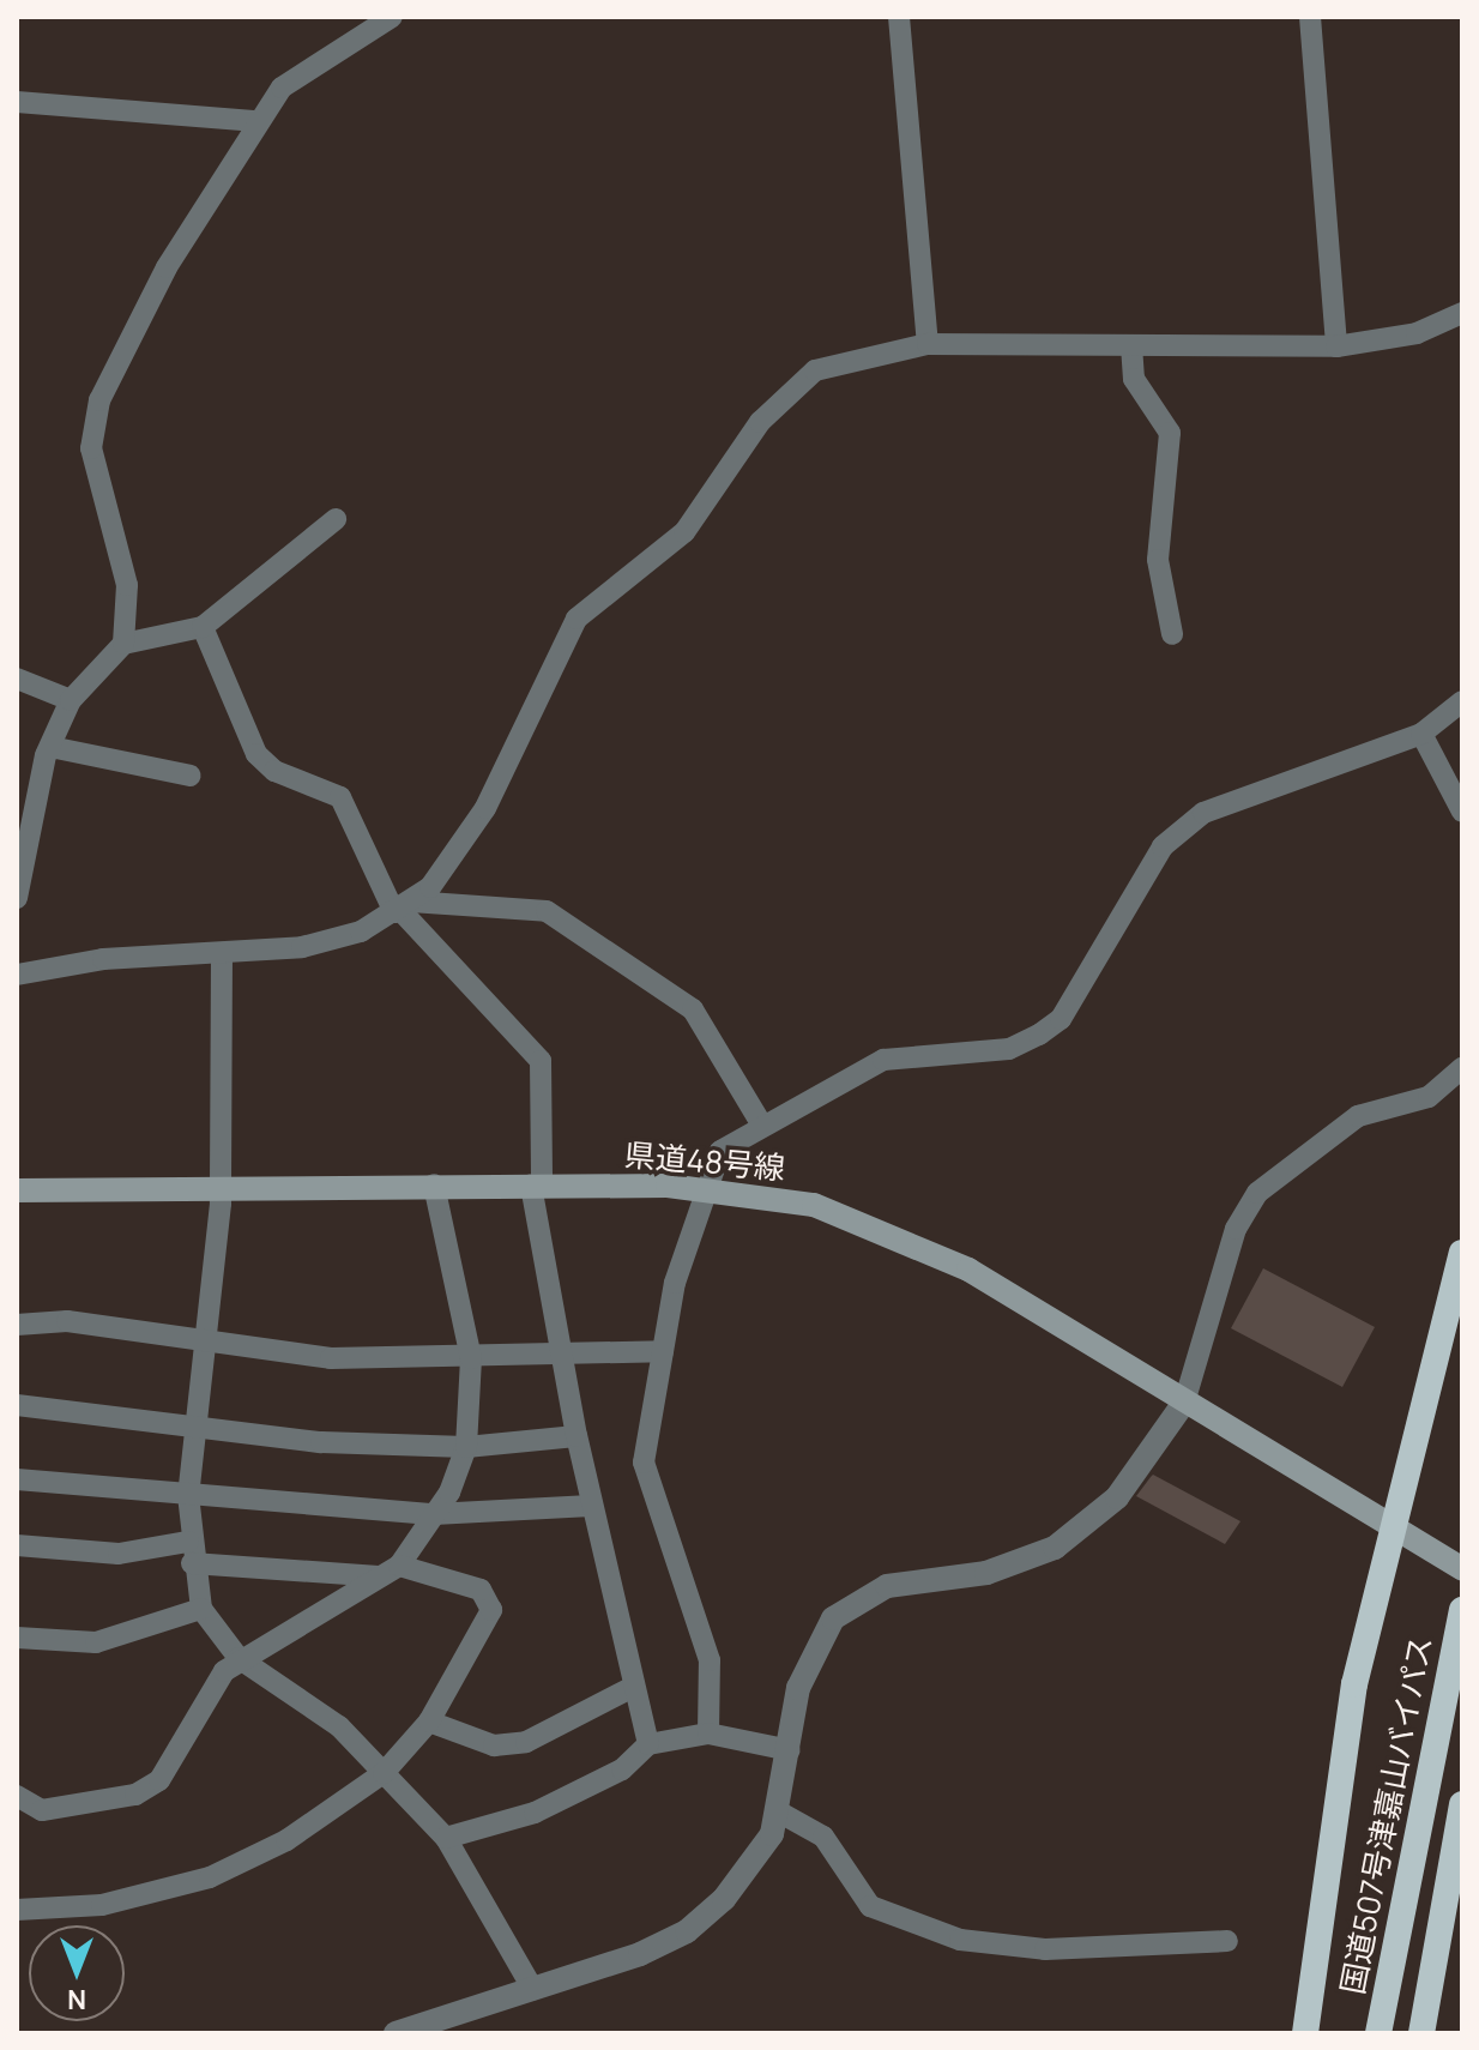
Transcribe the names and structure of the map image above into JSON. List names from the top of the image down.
{
  "streets": {
    "highway": ["国道507号津嘉山バイパス"],
    "main road": ["県道48号線"]
  },
  "north": "bottom"
}
